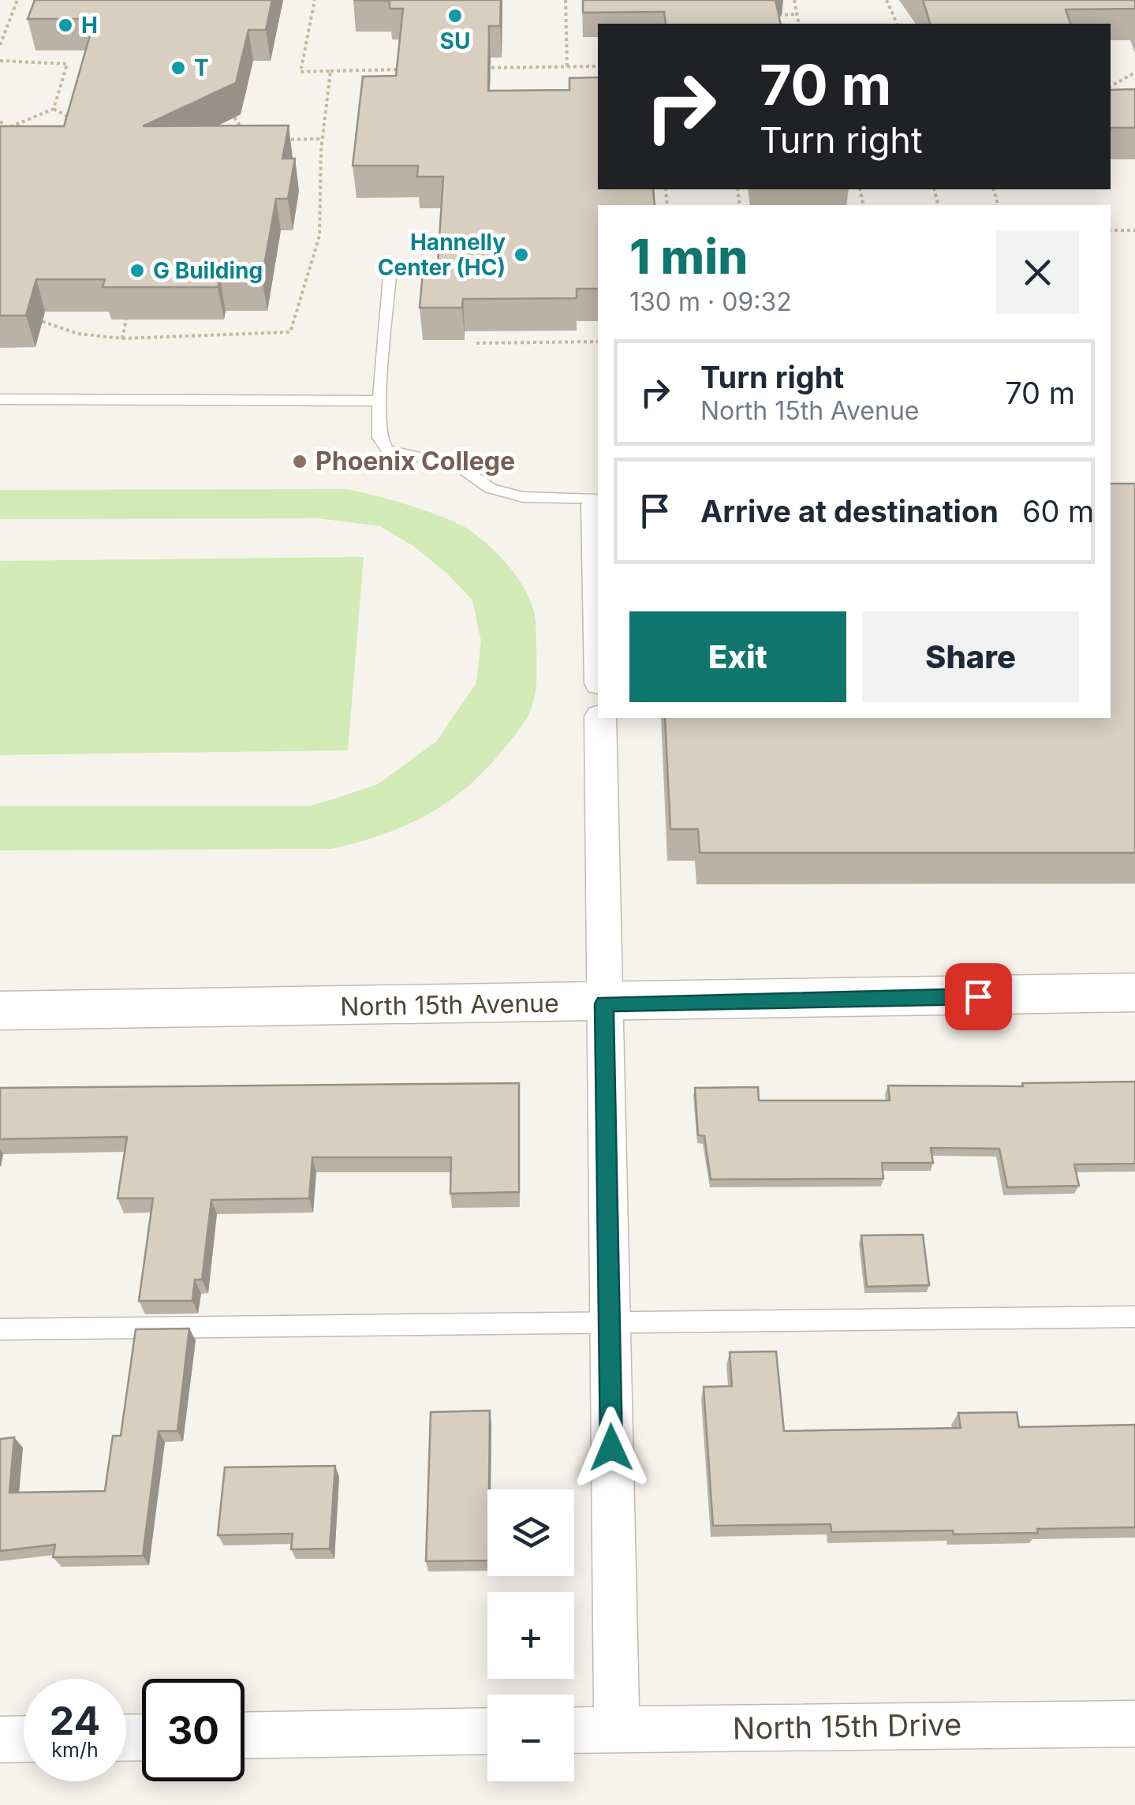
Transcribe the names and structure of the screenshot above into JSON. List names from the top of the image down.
{
  "streets": {
    "street": ["North 15th Avenue", "North 15th Drive"]
  },
  "places": [
    "SU",
    "H",
    "T",
    "Hannelly Center (HC)",
    "G Building",
    "Phoenix College"
  ],
  "page": {
    "turn": ["70 m", "Turn right"],
    "heading": ["1 min", "130 m · 09:32"],
    "list": [
      {
        "name": "Turn right",
        "note": "North 15th Avenue",
        "value": "70 m"
      },
      {
        "name": "Arrive at destination",
        "value": "60 m"
      }
    ],
    "buttons": ["Exit", "Share"],
    "map_buttons": ["+", "−"],
    "speed": "24 km/h",
    "limit": "30"
  }
}
